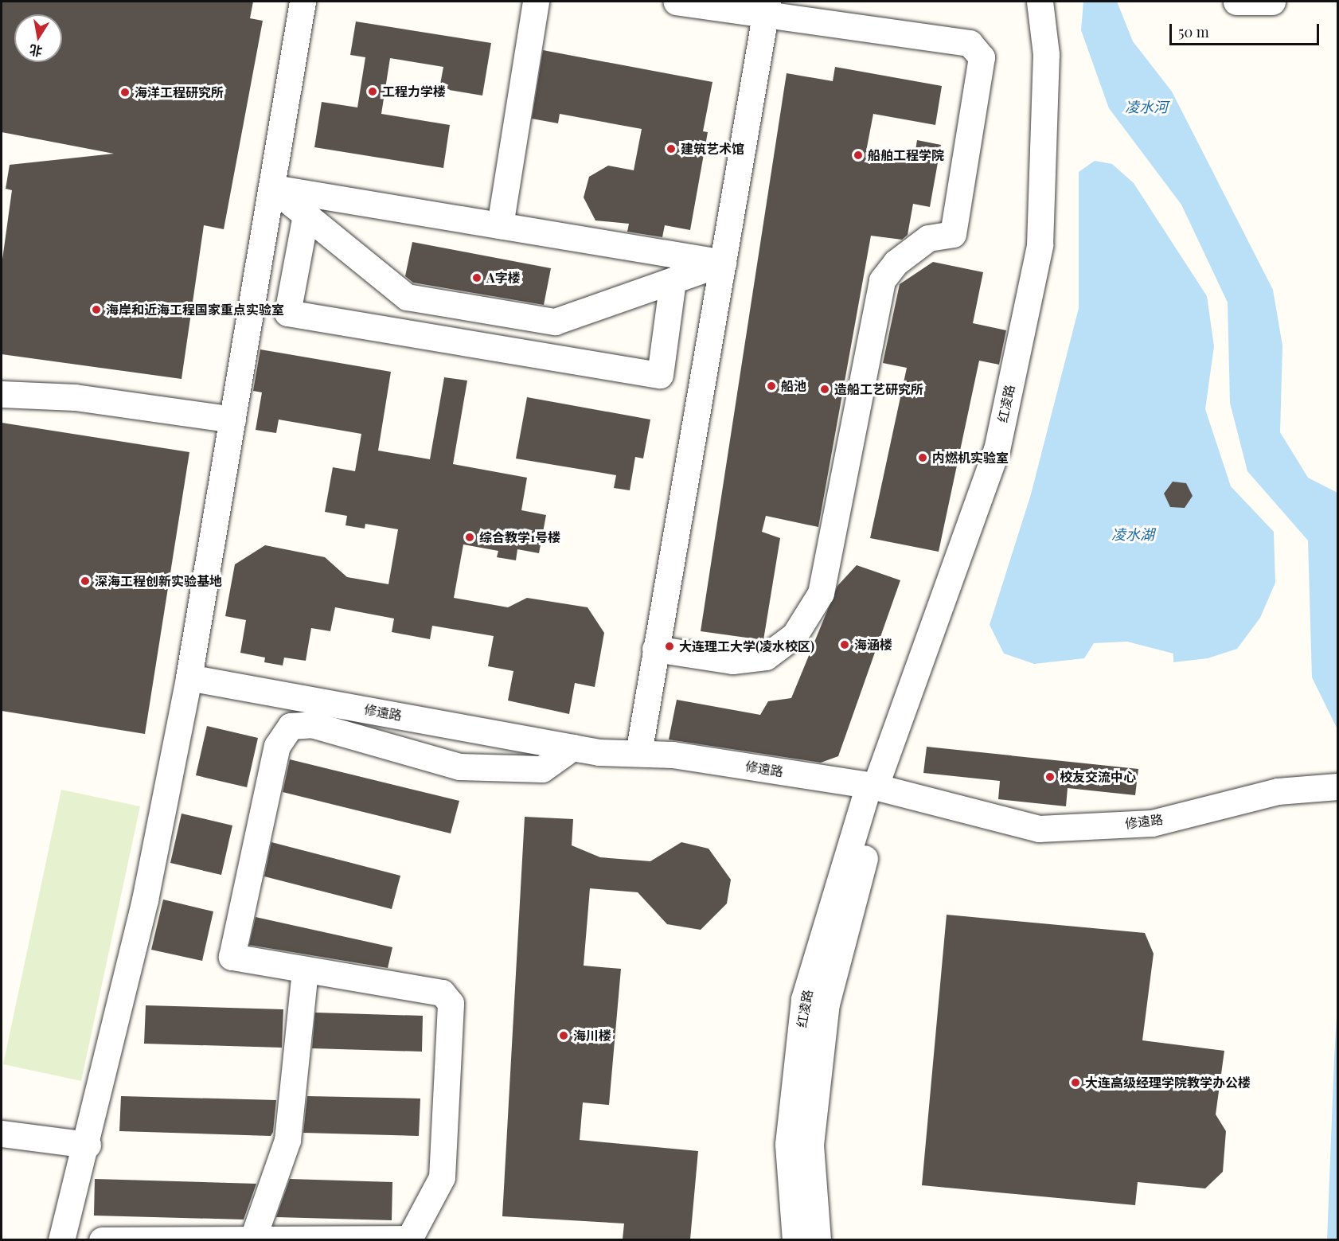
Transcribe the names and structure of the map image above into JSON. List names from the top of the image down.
{
  "streets": {
    "street": ["红凌路", "修遠路"]
  },
  "crossings": [
    ["红凌路", "修遠路"]
  ],
  "water": ["凌水河", "凌水湖"],
  "places": [
    "工程力学楼",
    "海洋工程研究所",
    "建筑艺术馆",
    "船舶工程学院",
    "A字楼",
    "海岸和近海工程国家重点实验室",
    "船池",
    "造船工艺研究所",
    "内燃机实验室",
    "综合教学1号楼",
    "深海工程创新实验基地",
    "海涵楼",
    "大连理工大学(凌水校区)",
    "校友交流中心",
    "海川楼",
    "大连高级经理学院教学办公楼"
  ],
  "scale_bar": "50 m",
  "north": "bottom"
}
